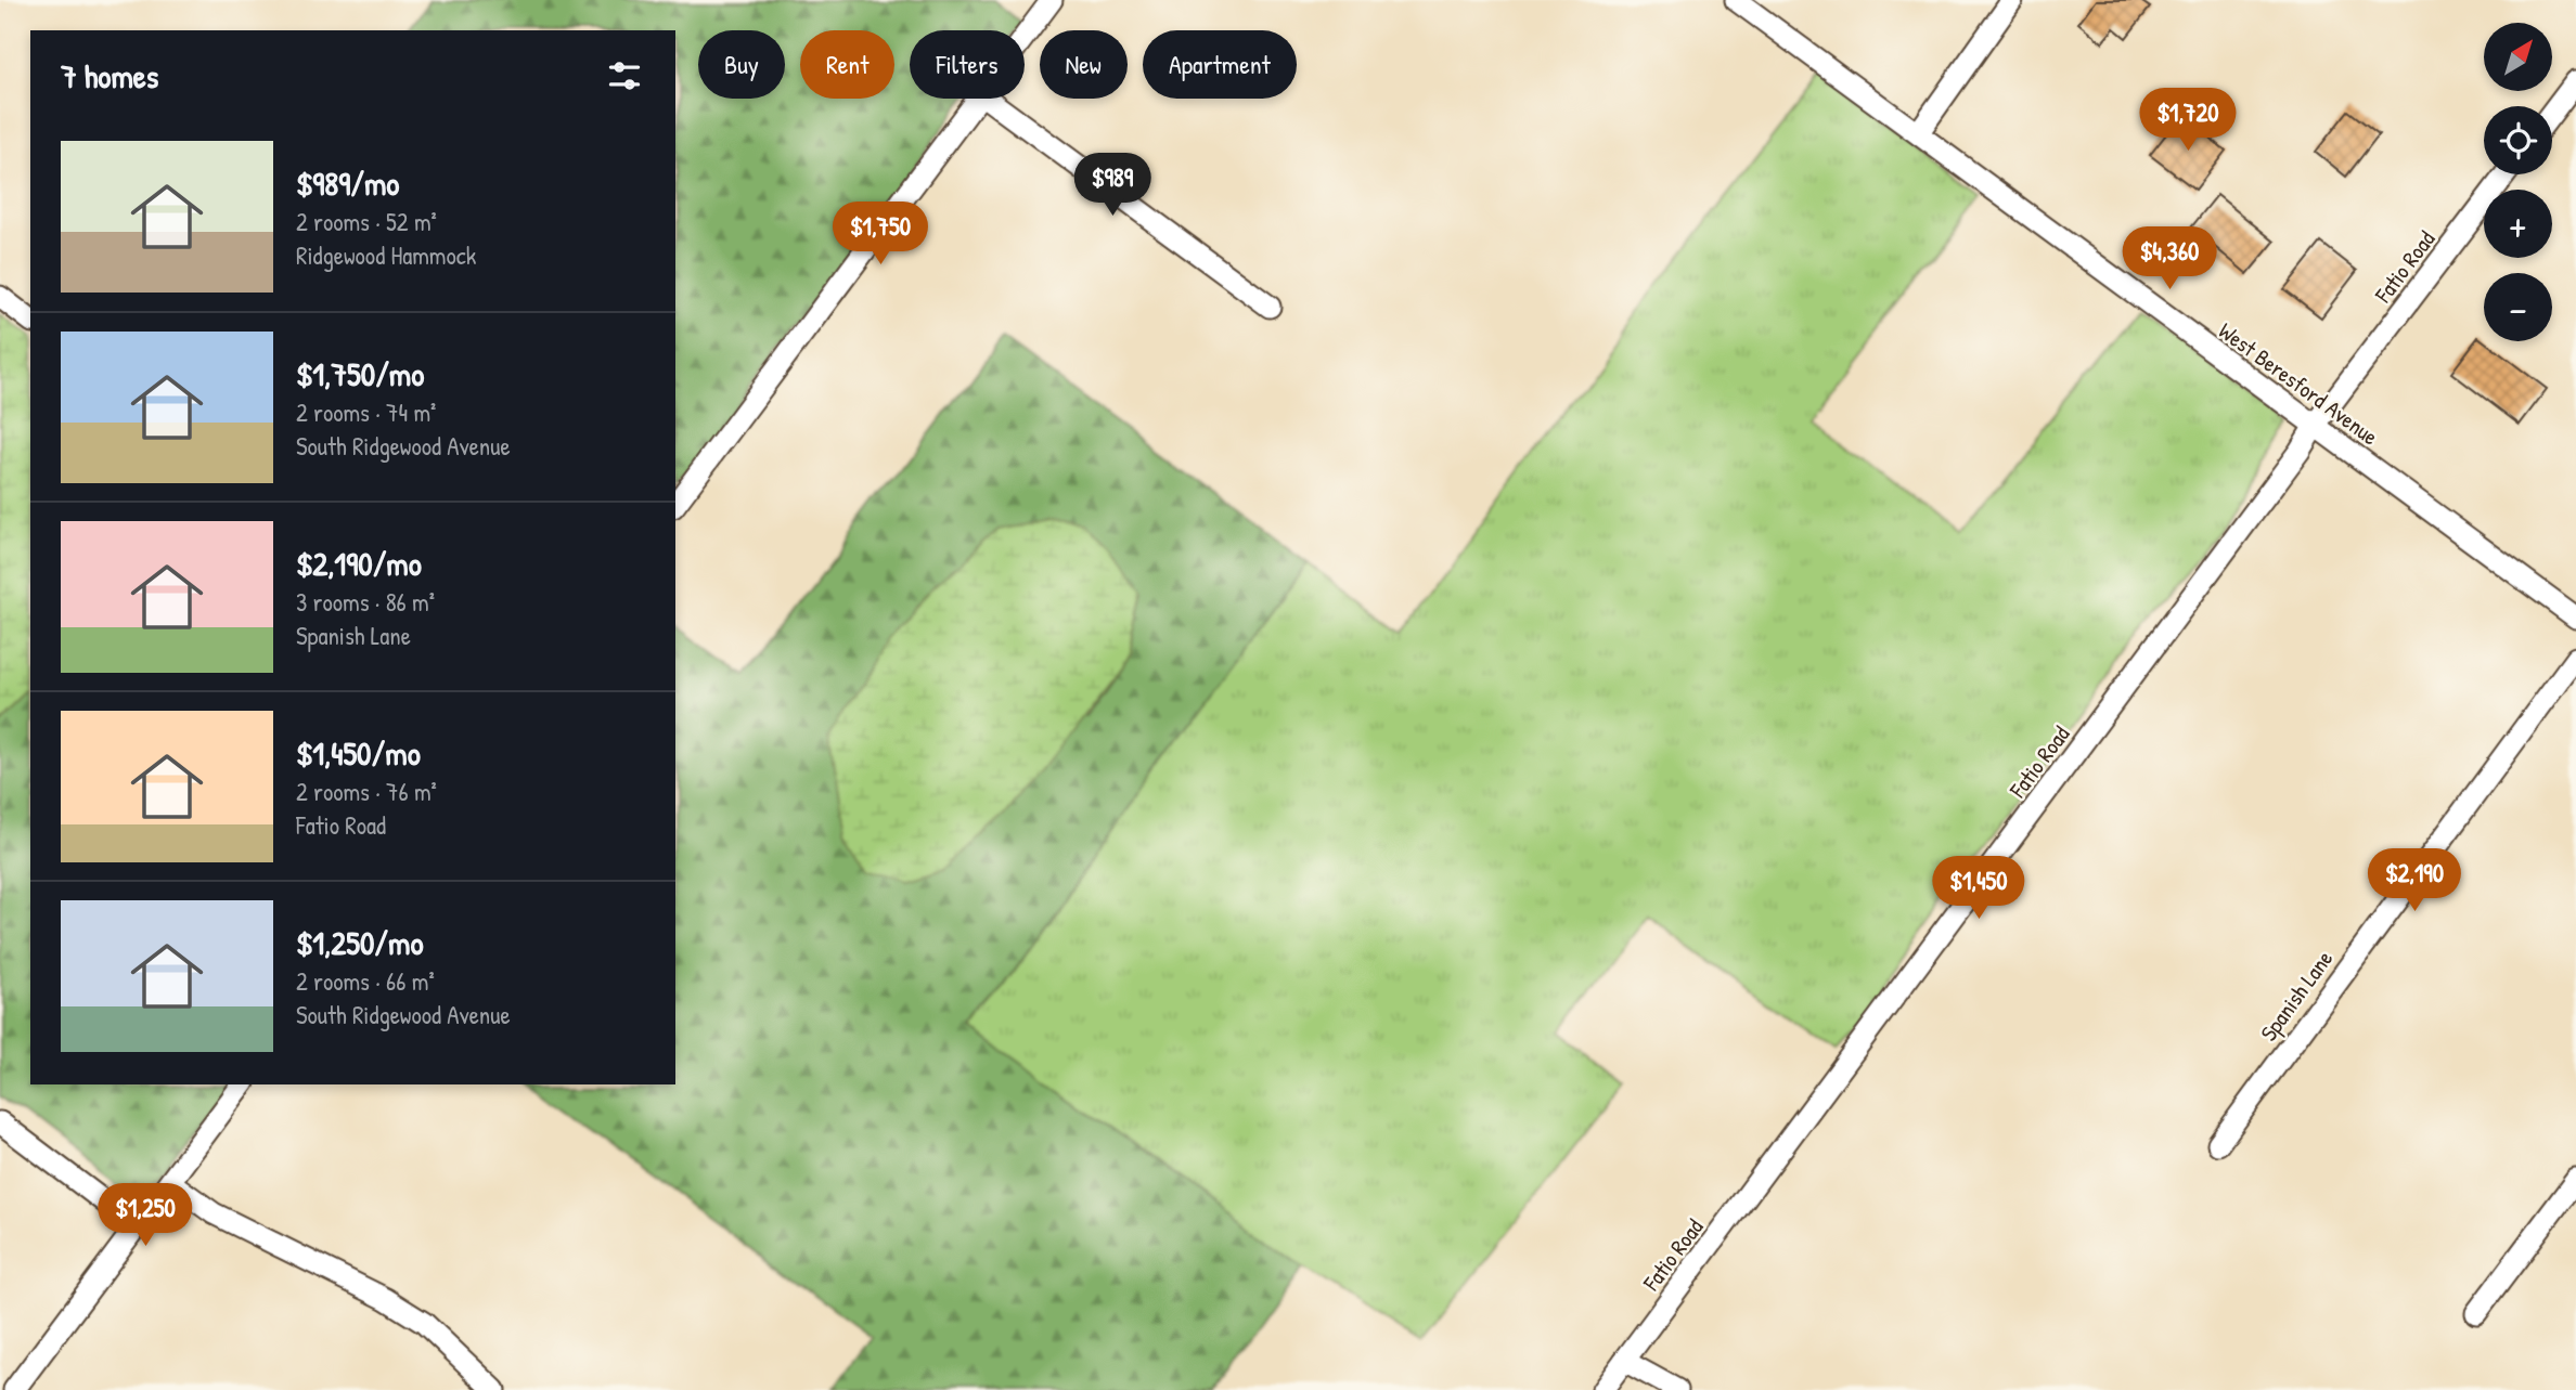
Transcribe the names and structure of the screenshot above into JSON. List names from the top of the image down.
{
  "streets": {
    "street": ["Fatio Road", "West Beresford Avenue", "Spanish Lane"]
  },
  "crossings": [
    ["Fatio Road", "West Beresford Avenue"]
  ],
  "north": "top right",
  "page": {
    "map_buttons": ["+", "−"],
    "chip": [
      "Buy",
      "Rent",
      "Filters",
      "New",
      "Apartment"
    ],
    "heading": "7 homes",
    "price": [
      "$1,720",
      "$989",
      "$1,750",
      "$4,360",
      "$2,190",
      "$1,450",
      "$1,250"
    ],
    "list": [
      {
        "name": "$989/mo",
        "note": "2 rooms · 52 m² · Ridgewood Hammock"
      },
      {
        "name": "$1,750/mo",
        "note": "2 rooms · 74 m² · South Ridgewood Avenue"
      },
      {
        "name": "$2,190/mo",
        "note": "3 rooms · 86 m² · Spanish Lane"
      },
      {
        "name": "$1,450/mo",
        "note": "2 rooms · 76 m² · Fatio Road"
      },
      {
        "name": "$1,250/mo",
        "note": "2 rooms · 66 m² · South Ridgewood Avenue"
      }
    ]
  }
}
